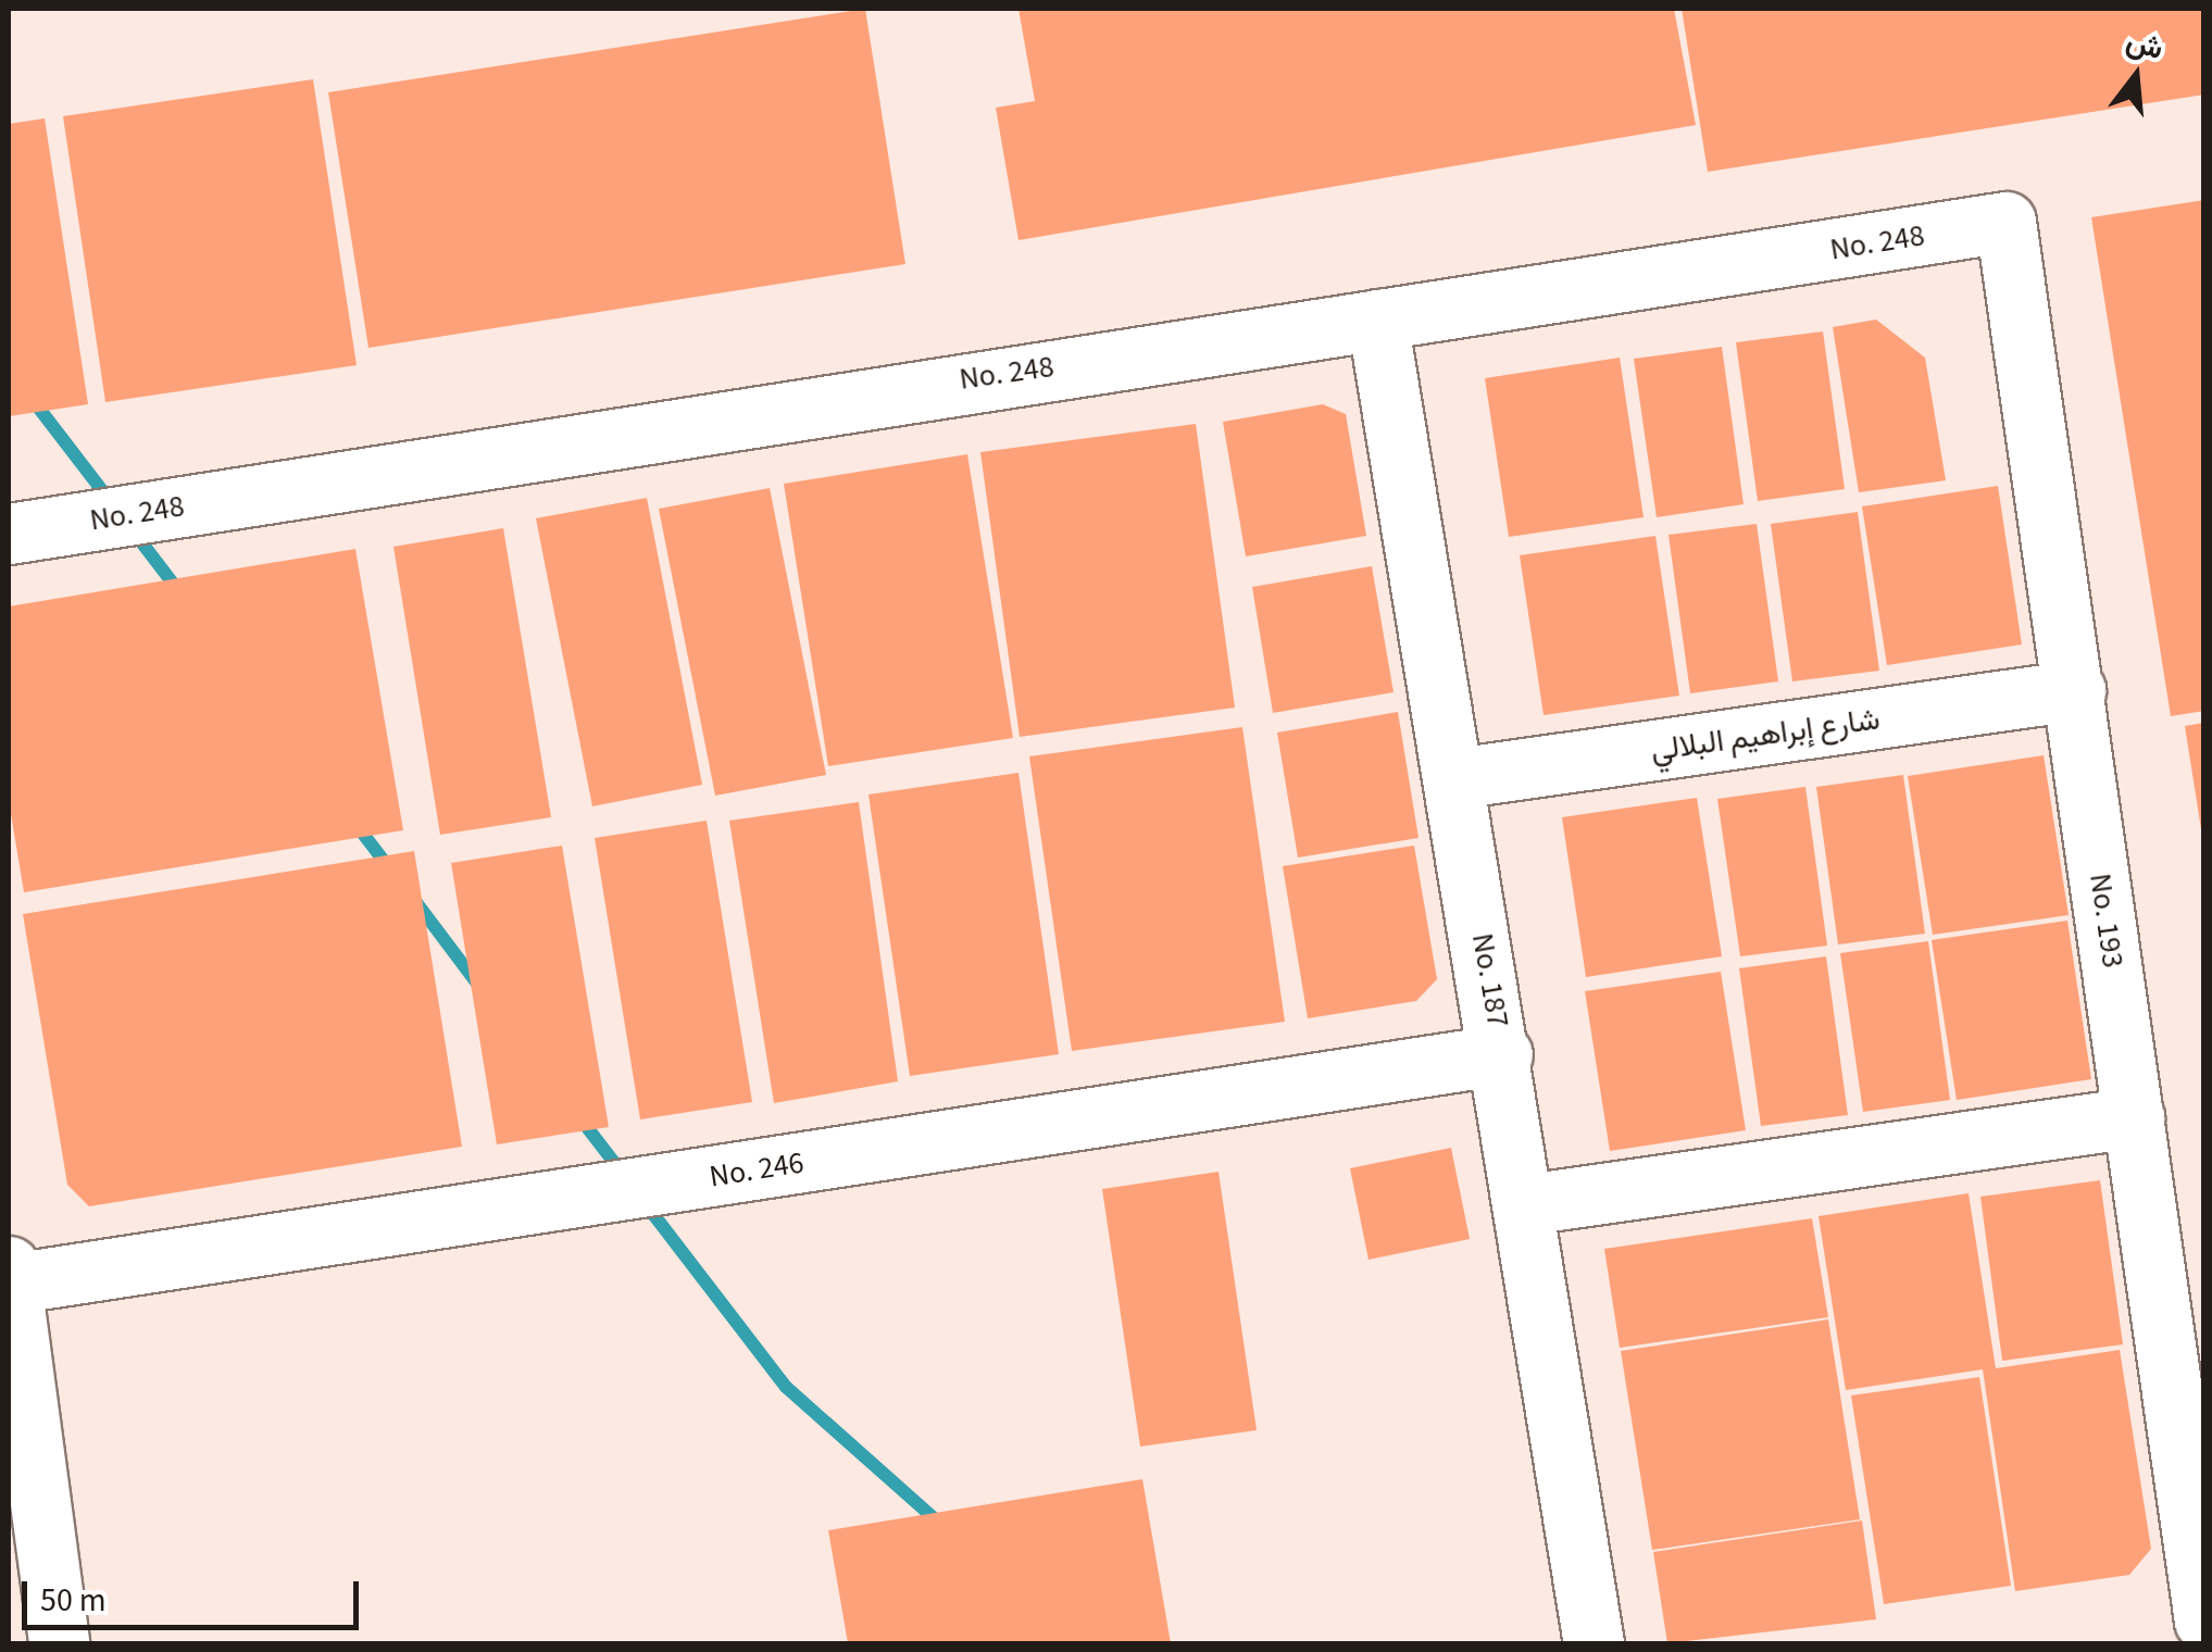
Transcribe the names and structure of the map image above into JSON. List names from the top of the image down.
{
  "streets": {
    "street": [
      "No. 248",
      "شارع إبراهيم البلالي",
      "No. 193",
      "No. 187",
      "No. 246"
    ]
  },
  "crossings": [
    ["No. 248", "No. 193"],
    ["No. 248", "No. 187"],
    ["شارع إبراهيم البلالي", "No. 193"],
    ["شارع إبراهيم البلالي", "No. 187"],
    ["No. 187", "No. 246"]
  ],
  "scale_bar": "50 m",
  "north": "top"
}
